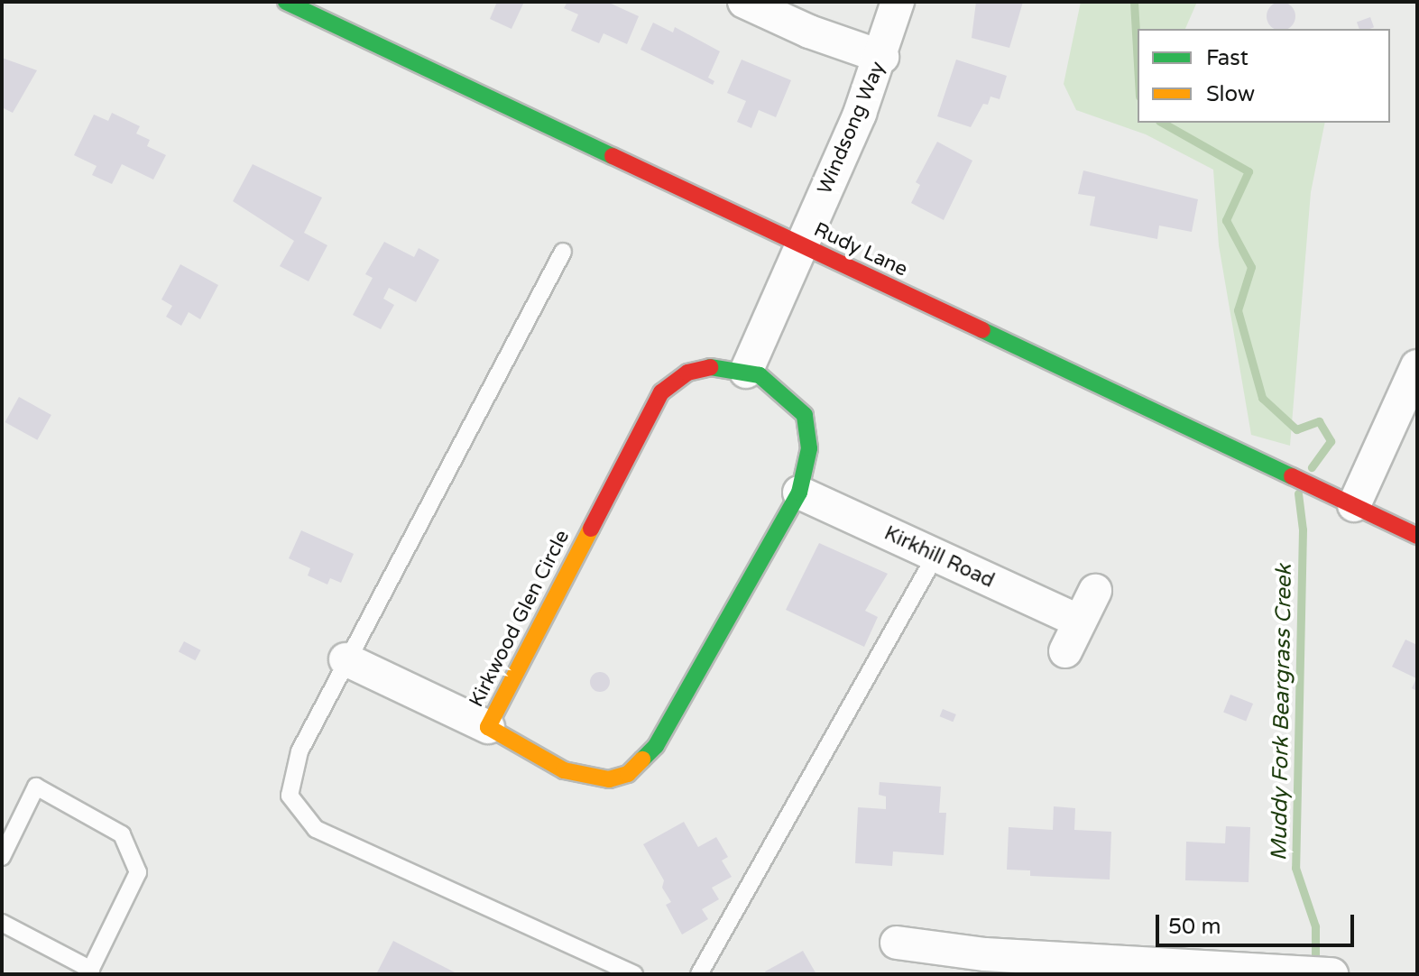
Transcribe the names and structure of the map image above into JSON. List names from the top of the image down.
{
  "streets": {
    "street": [
      "Windsong Way",
      "Rudy Lane",
      "Kirkhill Road",
      "Kirkwood Glen Circle"
    ]
  },
  "crossings": [
    ["Windsong Way", "Rudy Lane"],
    ["Windsong Way", "Kirkwood Glen Circle"],
    ["Kirkhill Road", "Kirkwood Glen Circle"]
  ],
  "water": ["Muddy Fork Beargrass Creek"],
  "legend": ["Fast", "Slow"],
  "scale_bar": "50 m"
}
